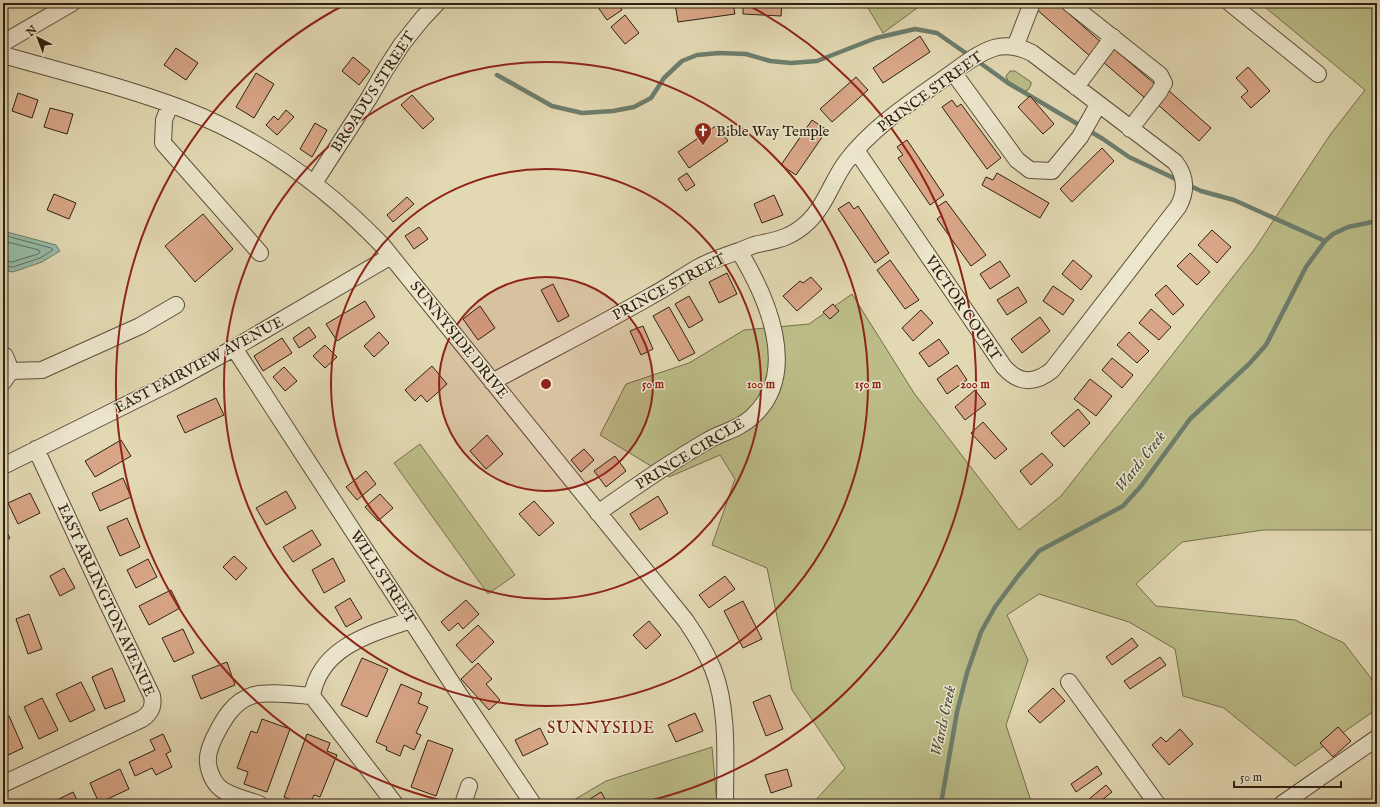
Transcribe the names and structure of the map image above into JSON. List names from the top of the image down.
{
  "streets": {
    "street": [
      "BROADUS STREET",
      "PRINCE STREET",
      "VICTOR COURT",
      "SUNNYSIDE DRIVE",
      "EAST FAIRVIEW AVENUE",
      "PRINCE CIRCLE",
      "WILL STREET",
      "EAST ARLINGTON AVENUE"
    ]
  },
  "crossings": [
    ["BROADUS STREET", "SUNNYSIDE DRIVE"],
    ["PRINCE STREET", "VICTOR COURT"],
    ["PRINCE STREET", "SUNNYSIDE DRIVE"],
    ["PRINCE STREET", "PRINCE CIRCLE"],
    ["SUNNYSIDE DRIVE", "EAST FAIRVIEW AVENUE"],
    ["SUNNYSIDE DRIVE", "PRINCE CIRCLE"],
    ["EAST FAIRVIEW AVENUE", "WILL STREET"],
    ["EAST FAIRVIEW AVENUE", "EAST ARLINGTON AVENUE"]
  ],
  "districts": ["SUNNYSIDE"],
  "water": ["Wards Creek"],
  "places": {
    "church": ["Bible Way Temple"]
  },
  "scale_bar": "50 m",
  "north": "top left",
  "rings": [
    "50 m",
    "100 m",
    "150 m",
    "200 m"
  ]
}
